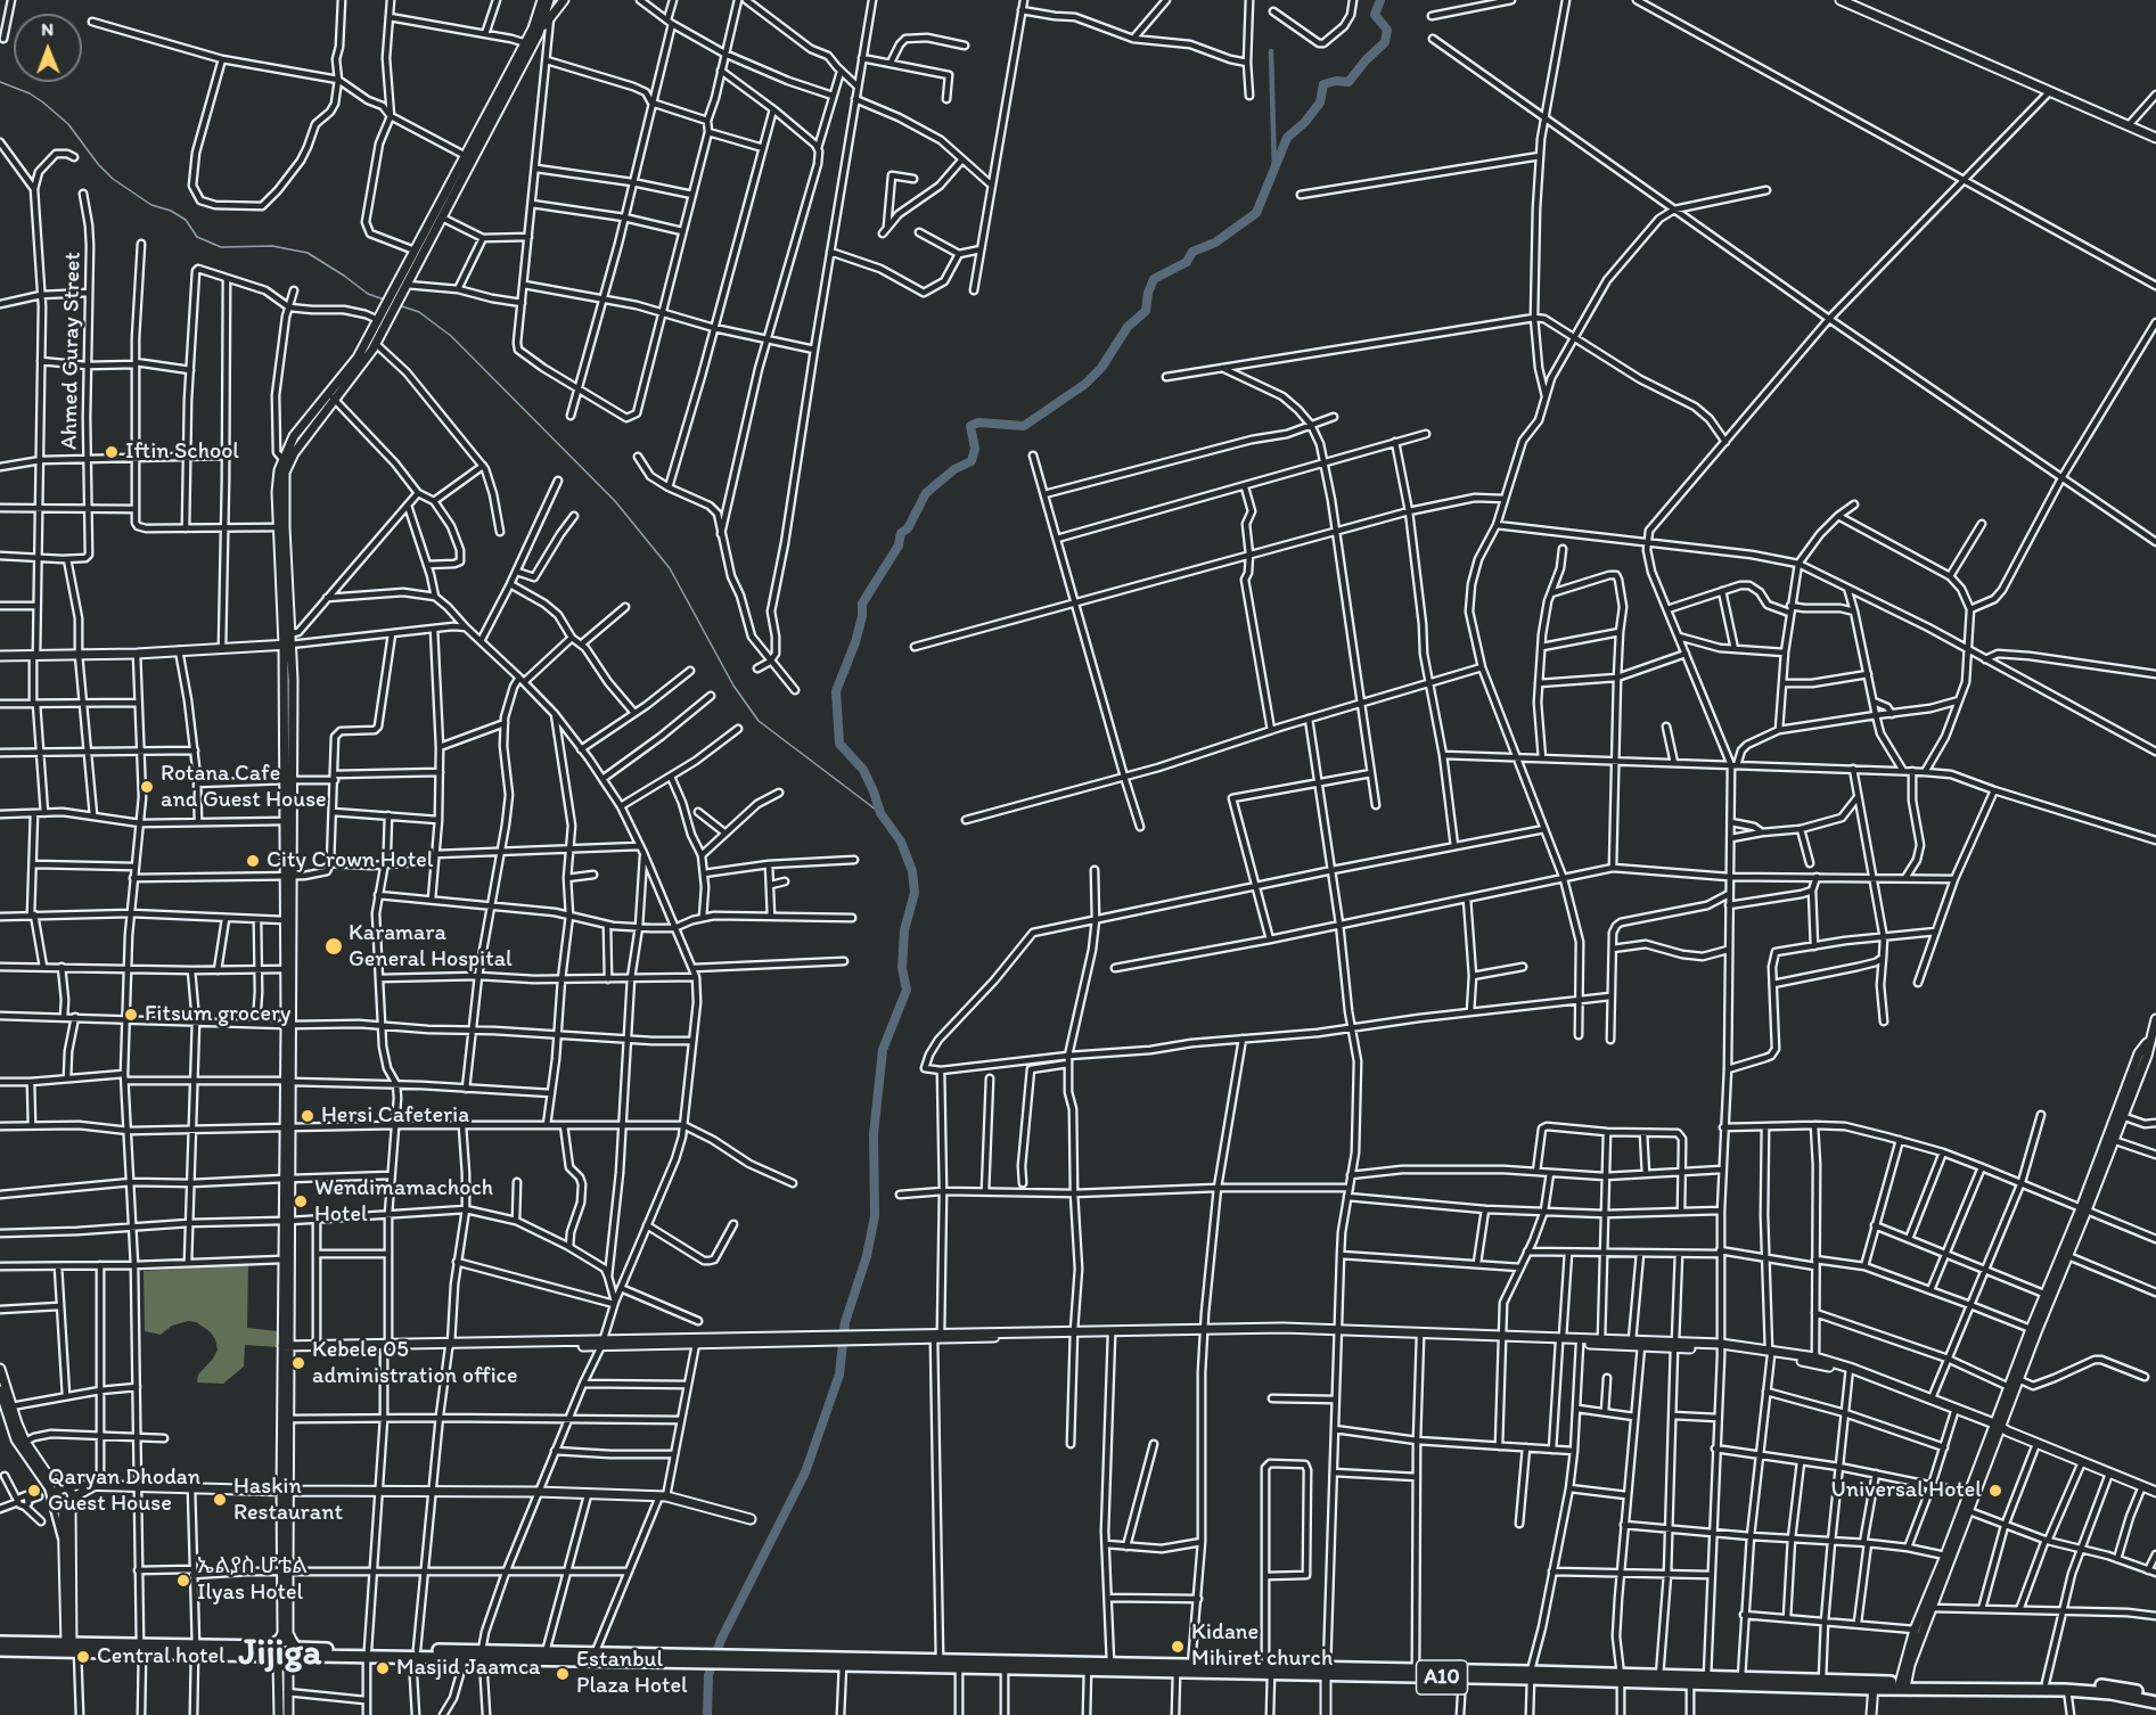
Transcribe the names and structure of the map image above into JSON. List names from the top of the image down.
{
  "streets": {
    "highway": ["A10"],
    "street": ["Ahmed Guray Street"]
  },
  "districts": ["Jijiga"],
  "places": [
    "Iftin School",
    "Rotana Cafe and Guest House",
    "City Crown Hotel",
    "Karamara General Hospital",
    "Fitsum grocery",
    "Hersi Cafeteria",
    "Wendimamachoch Hotel",
    "Kebele 05 administration office",
    "Qaryan Dhodan Guest House",
    "Universal Hotel",
    "Haskin Restaurant",
    "ኤልያስ ሆቴል Ilyas Hotel",
    "Kidane Mihiret church",
    "Central hotel",
    "Masjid Jaamca",
    "Estanbul Plaza Hotel"
  ],
  "north": "top"
}
